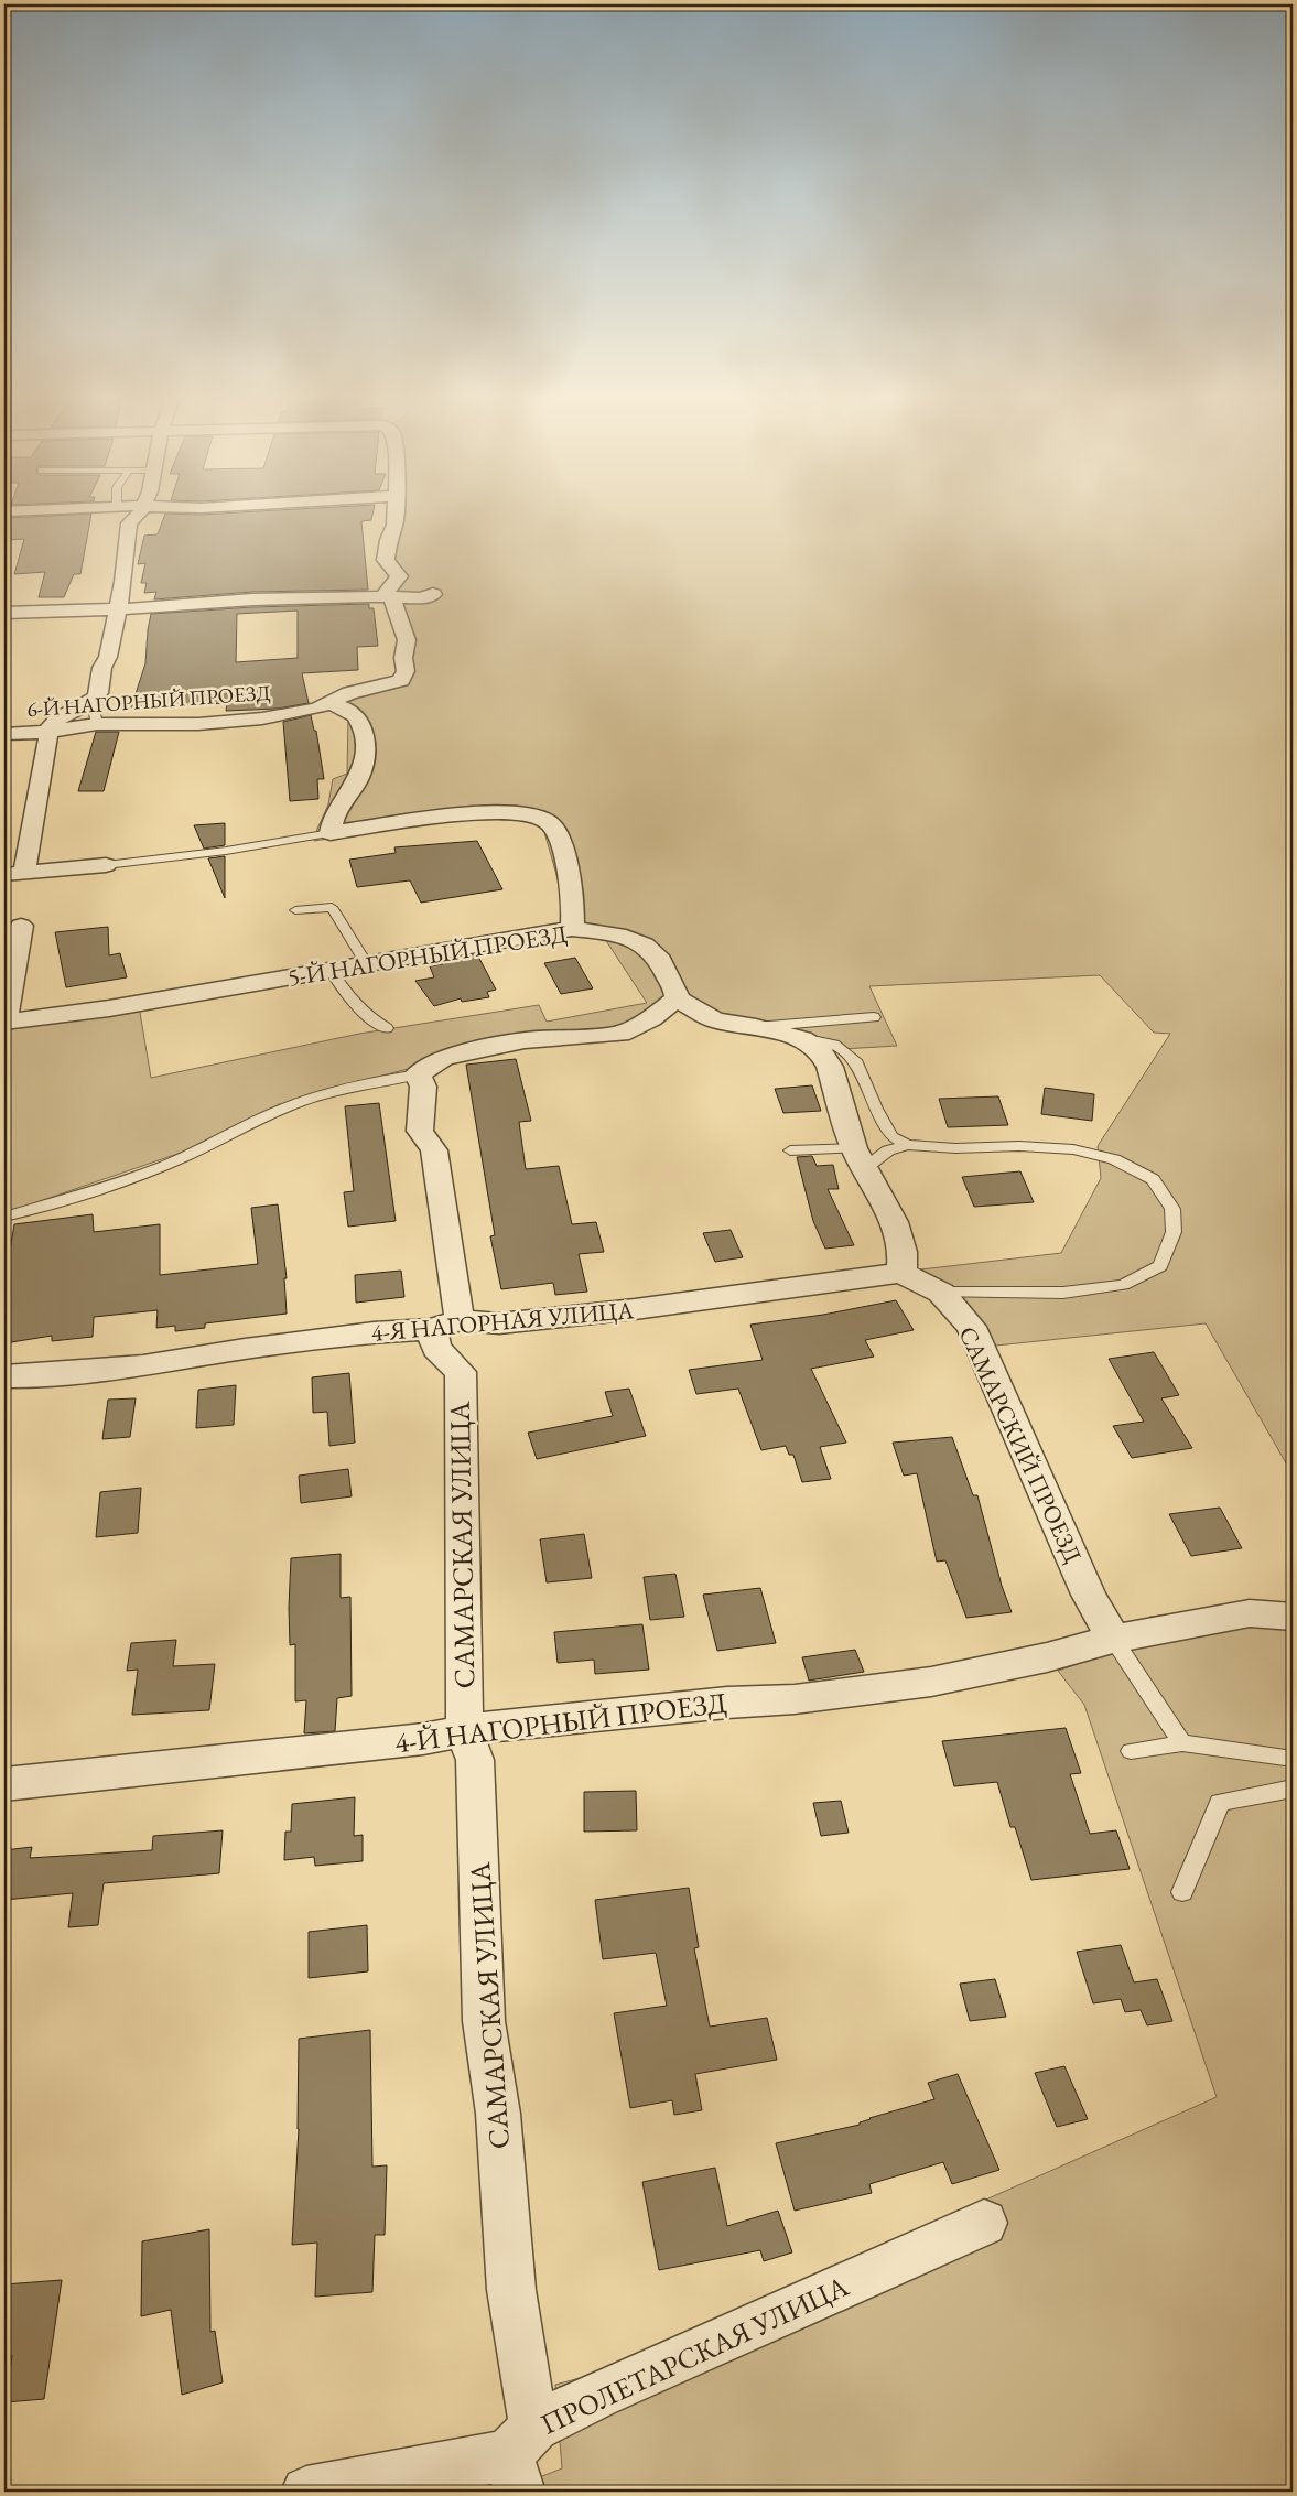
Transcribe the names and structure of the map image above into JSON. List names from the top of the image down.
{
  "streets": {
    "street": [
      "6-Й НАГОРНЫЙ ПРОЕЗД",
      "5-Й НАГОРНЫЙ ПРОЕЗД",
      "4-Я НАГОРНАЯ УЛИЦА",
      "САМАРСКИЙ ПРОЕЗД",
      "САМАРСКАЯ УЛИЦА",
      "4-Й НАГОРНЫЙ ПРОЕЗД",
      "ПРОЛЕТАРСКАЯ УЛИЦА"
    ]
  },
  "crossings": [
    ["4-Я НАГОРНАЯ УЛИЦА", "САМАРСКИЙ ПРОЕЗД"],
    ["4-Я НАГОРНАЯ УЛИЦА", "САМАРСКАЯ УЛИЦА"],
    ["САМАРСКИЙ ПРОЕЗД", "4-Й НАГОРНЫЙ ПРОЕЗД"],
    ["САМАРСКАЯ УЛИЦА", "4-Й НАГОРНЫЙ ПРОЕЗД"],
    ["САМАРСКАЯ УЛИЦА", "ПРОЛЕТАРСКАЯ УЛИЦА"]
  ]
}
